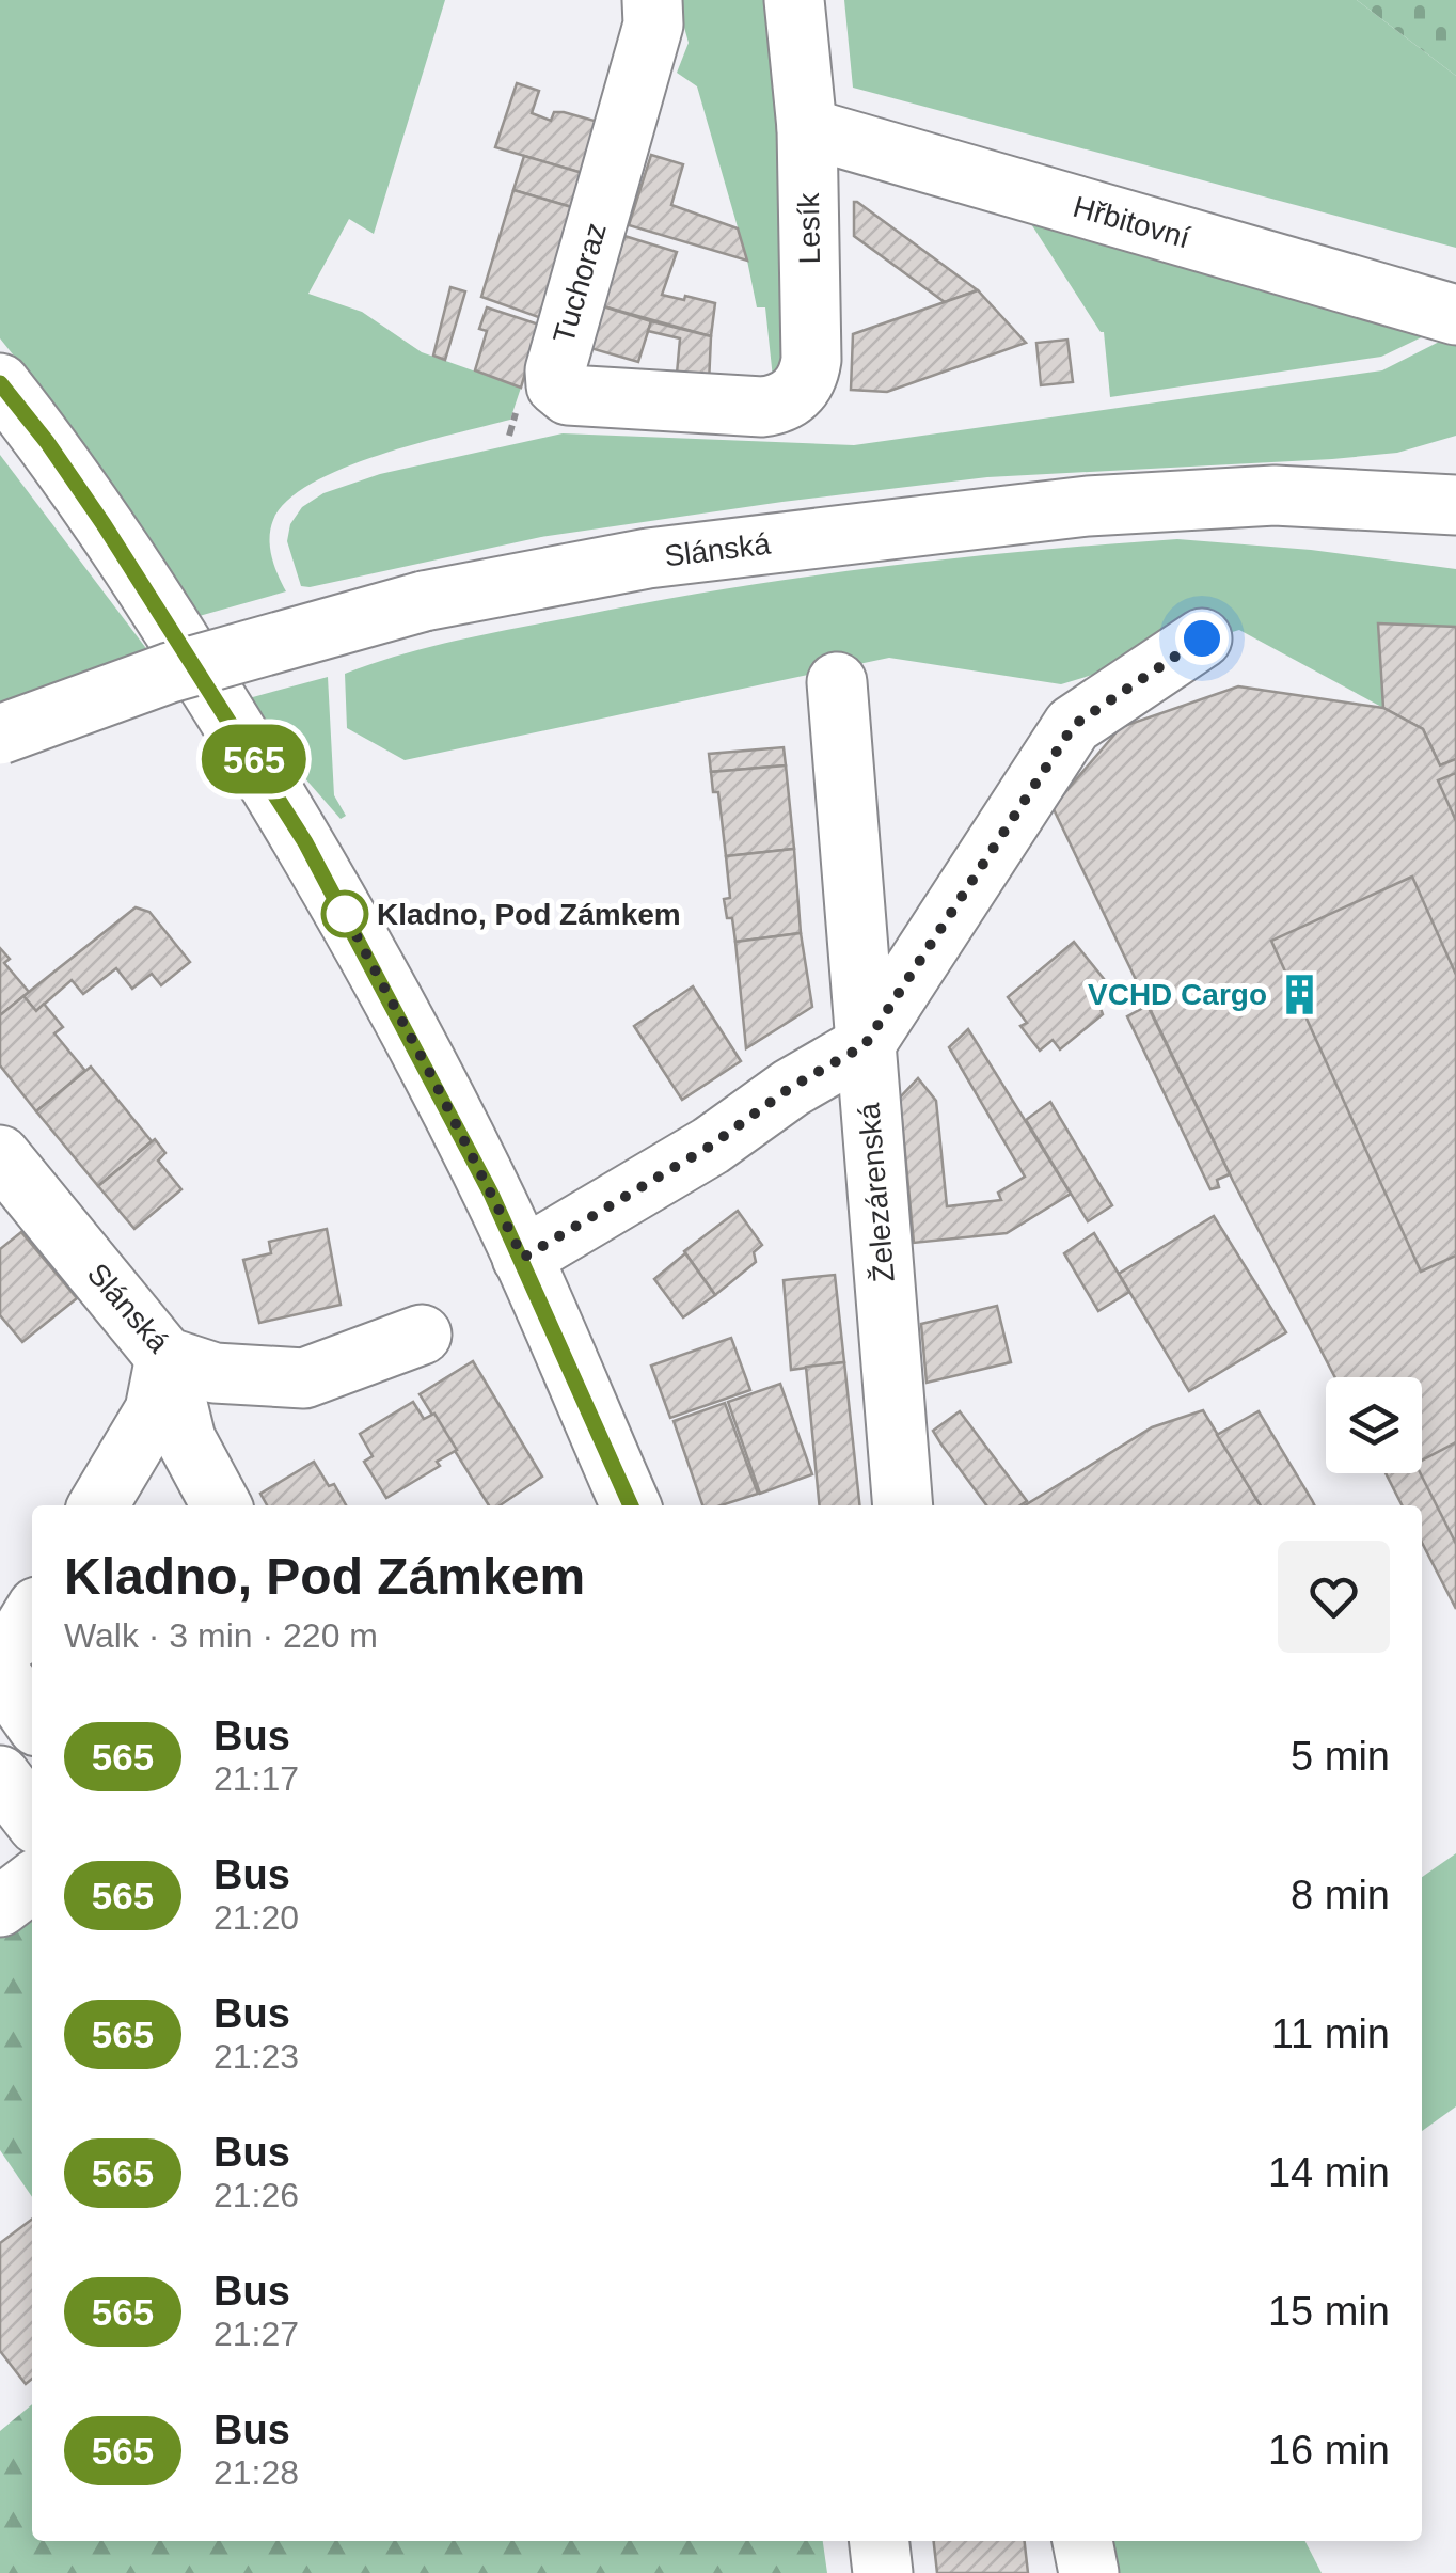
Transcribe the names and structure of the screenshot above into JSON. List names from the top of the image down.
{
  "streets": {
    "street": [
      "Hřbitovní",
      "Lesík",
      "Tuchoraz",
      "Slánská",
      "Železárenská"
    ]
  },
  "crossings": [
    ["Hřbitovní", "Lesík"],
    ["Lesík", "Tuchoraz"]
  ],
  "places": {
    "other": ["Kladno, Pod Zámkem"],
    "building": ["VCHD Cargo"]
  },
  "lines": ["bus line 565"],
  "page": {
    "on_map": "565",
    "heading": ["Kladno, Pod Zámkem", "Walk · 3 min · 220 m"],
    "list": [
      {
        "mark": "565",
        "name": "Bus",
        "note": "21:17",
        "value": "5 min"
      },
      {
        "mark": "565",
        "name": "Bus",
        "note": "21:20",
        "value": "8 min"
      },
      {
        "mark": "565",
        "name": "Bus",
        "note": "21:23",
        "value": "11 min"
      },
      {
        "mark": "565",
        "name": "Bus",
        "note": "21:26",
        "value": "14 min"
      },
      {
        "mark": "565",
        "name": "Bus",
        "note": "21:27",
        "value": "15 min"
      },
      {
        "mark": "565",
        "name": "Bus",
        "note": "21:28",
        "value": "16 min"
      }
    ]
  }
}
